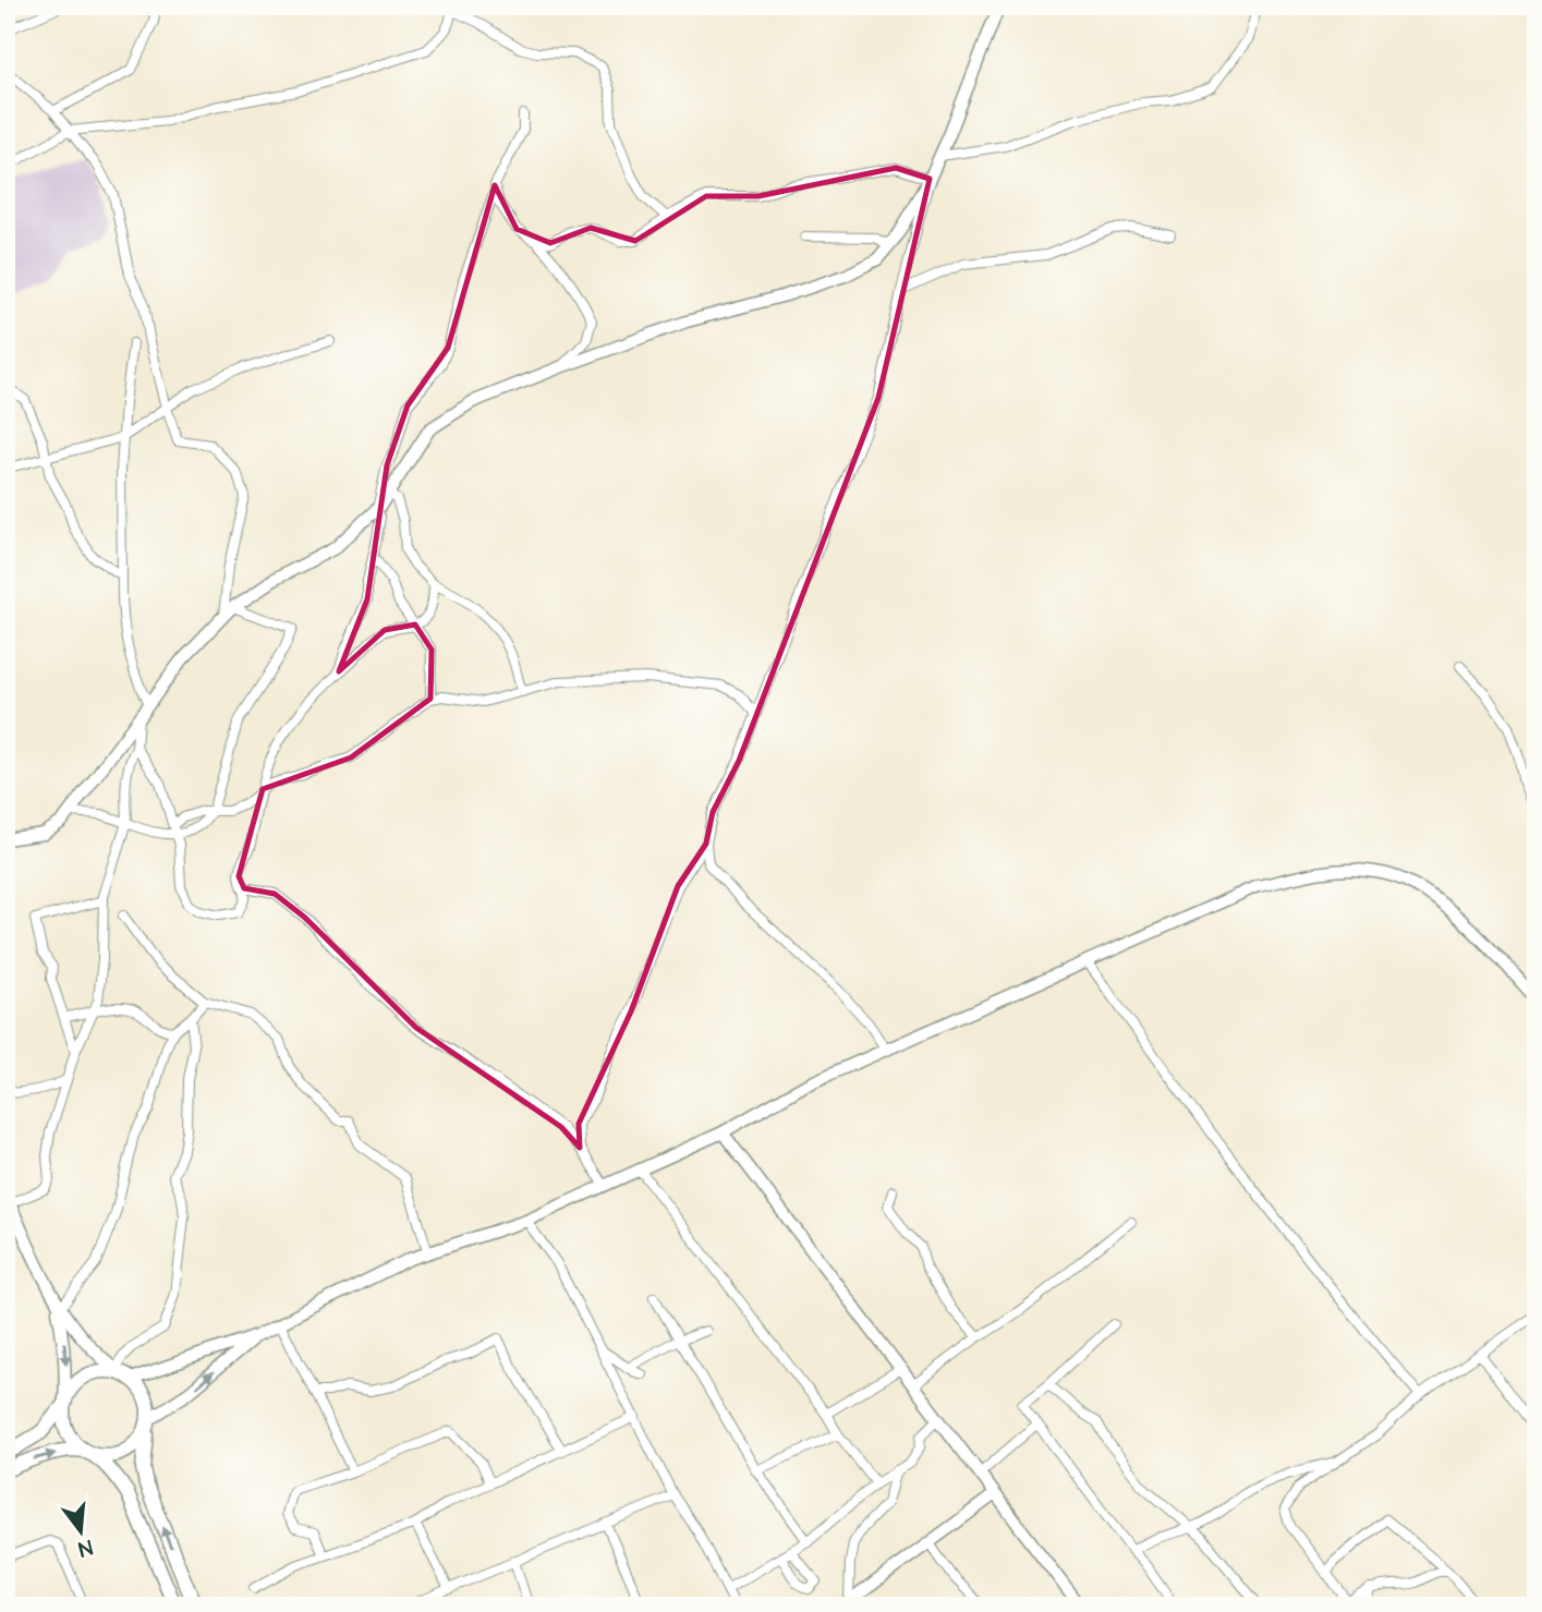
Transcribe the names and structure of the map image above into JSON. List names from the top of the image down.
{
  "north": "bottom"
}
